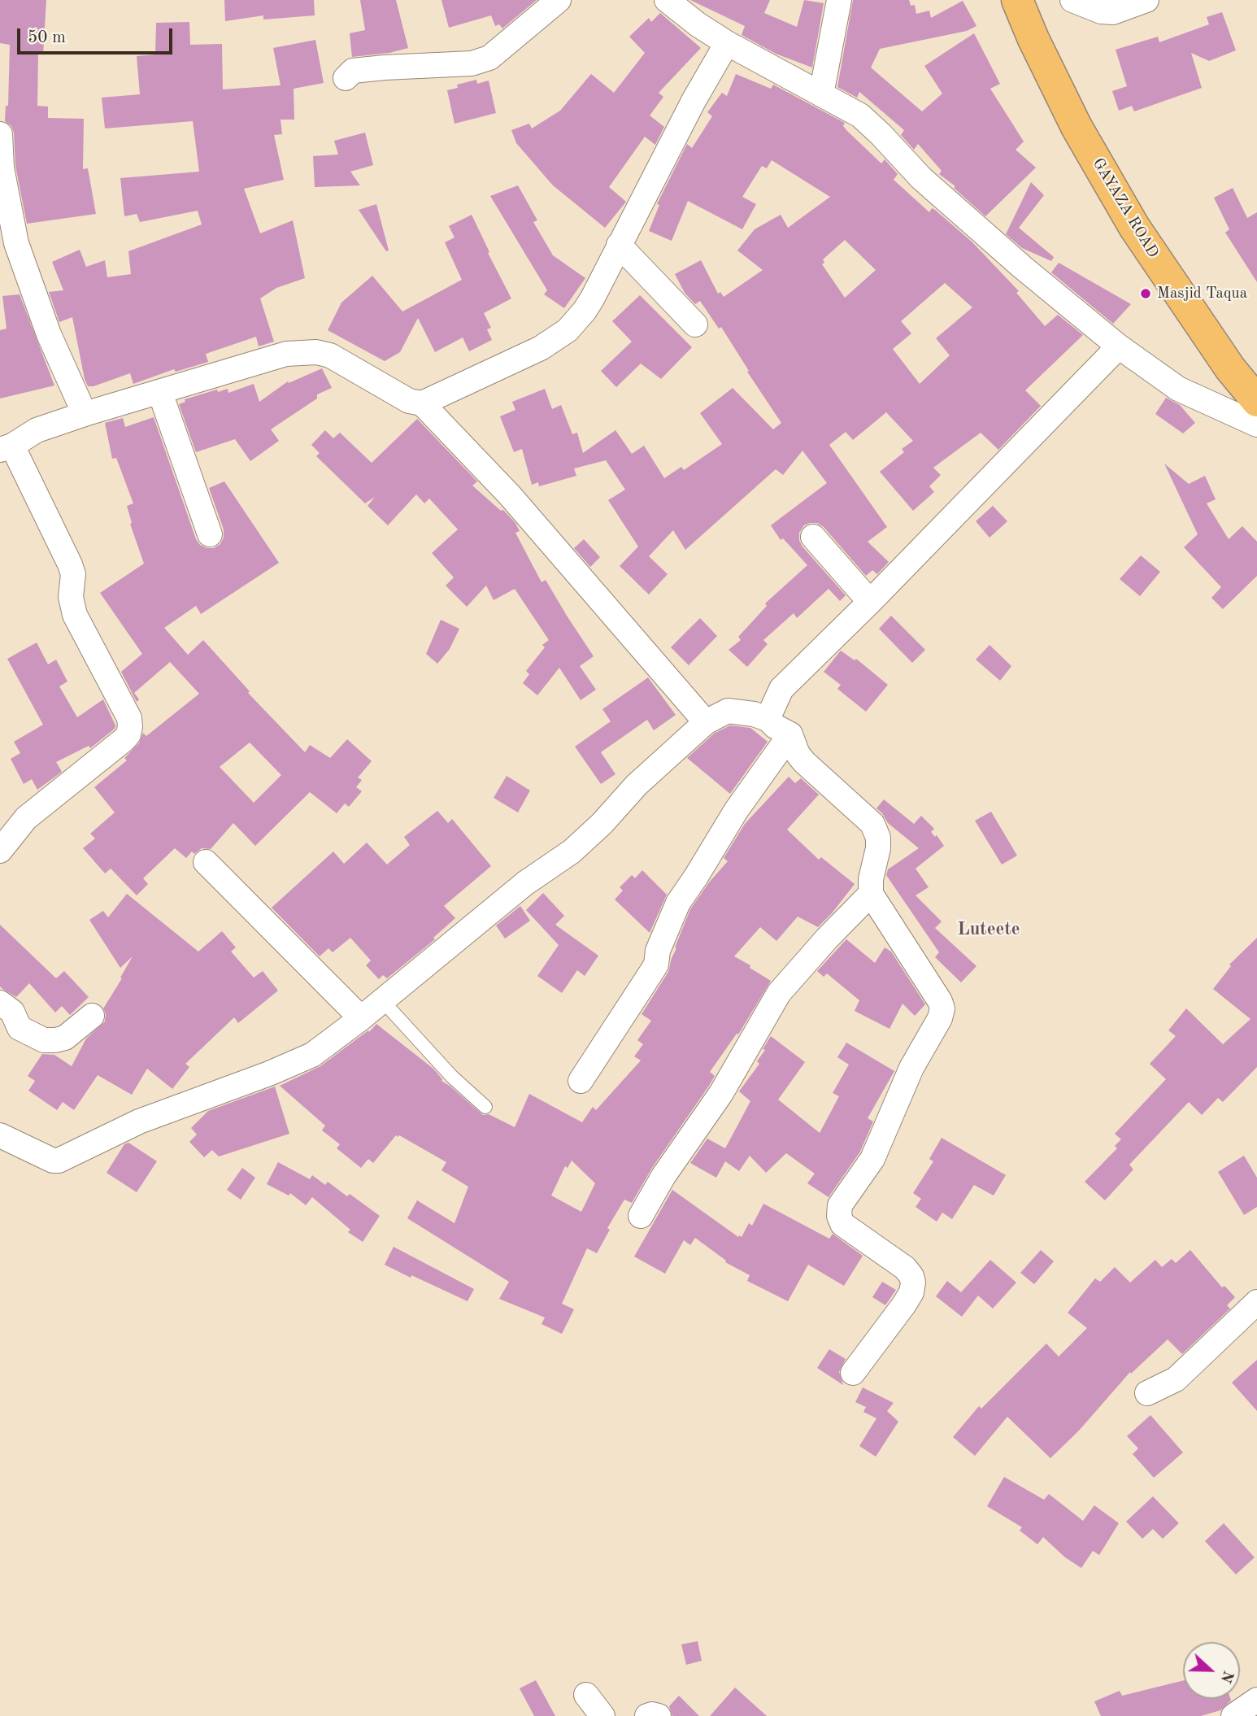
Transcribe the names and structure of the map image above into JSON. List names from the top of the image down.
{
  "streets": {
    "main road": ["GAYAZA ROAD"]
  },
  "districts": ["Luteete"],
  "places": ["Masjid Taqua"],
  "scale_bar": "50 m",
  "north": "right"
}
